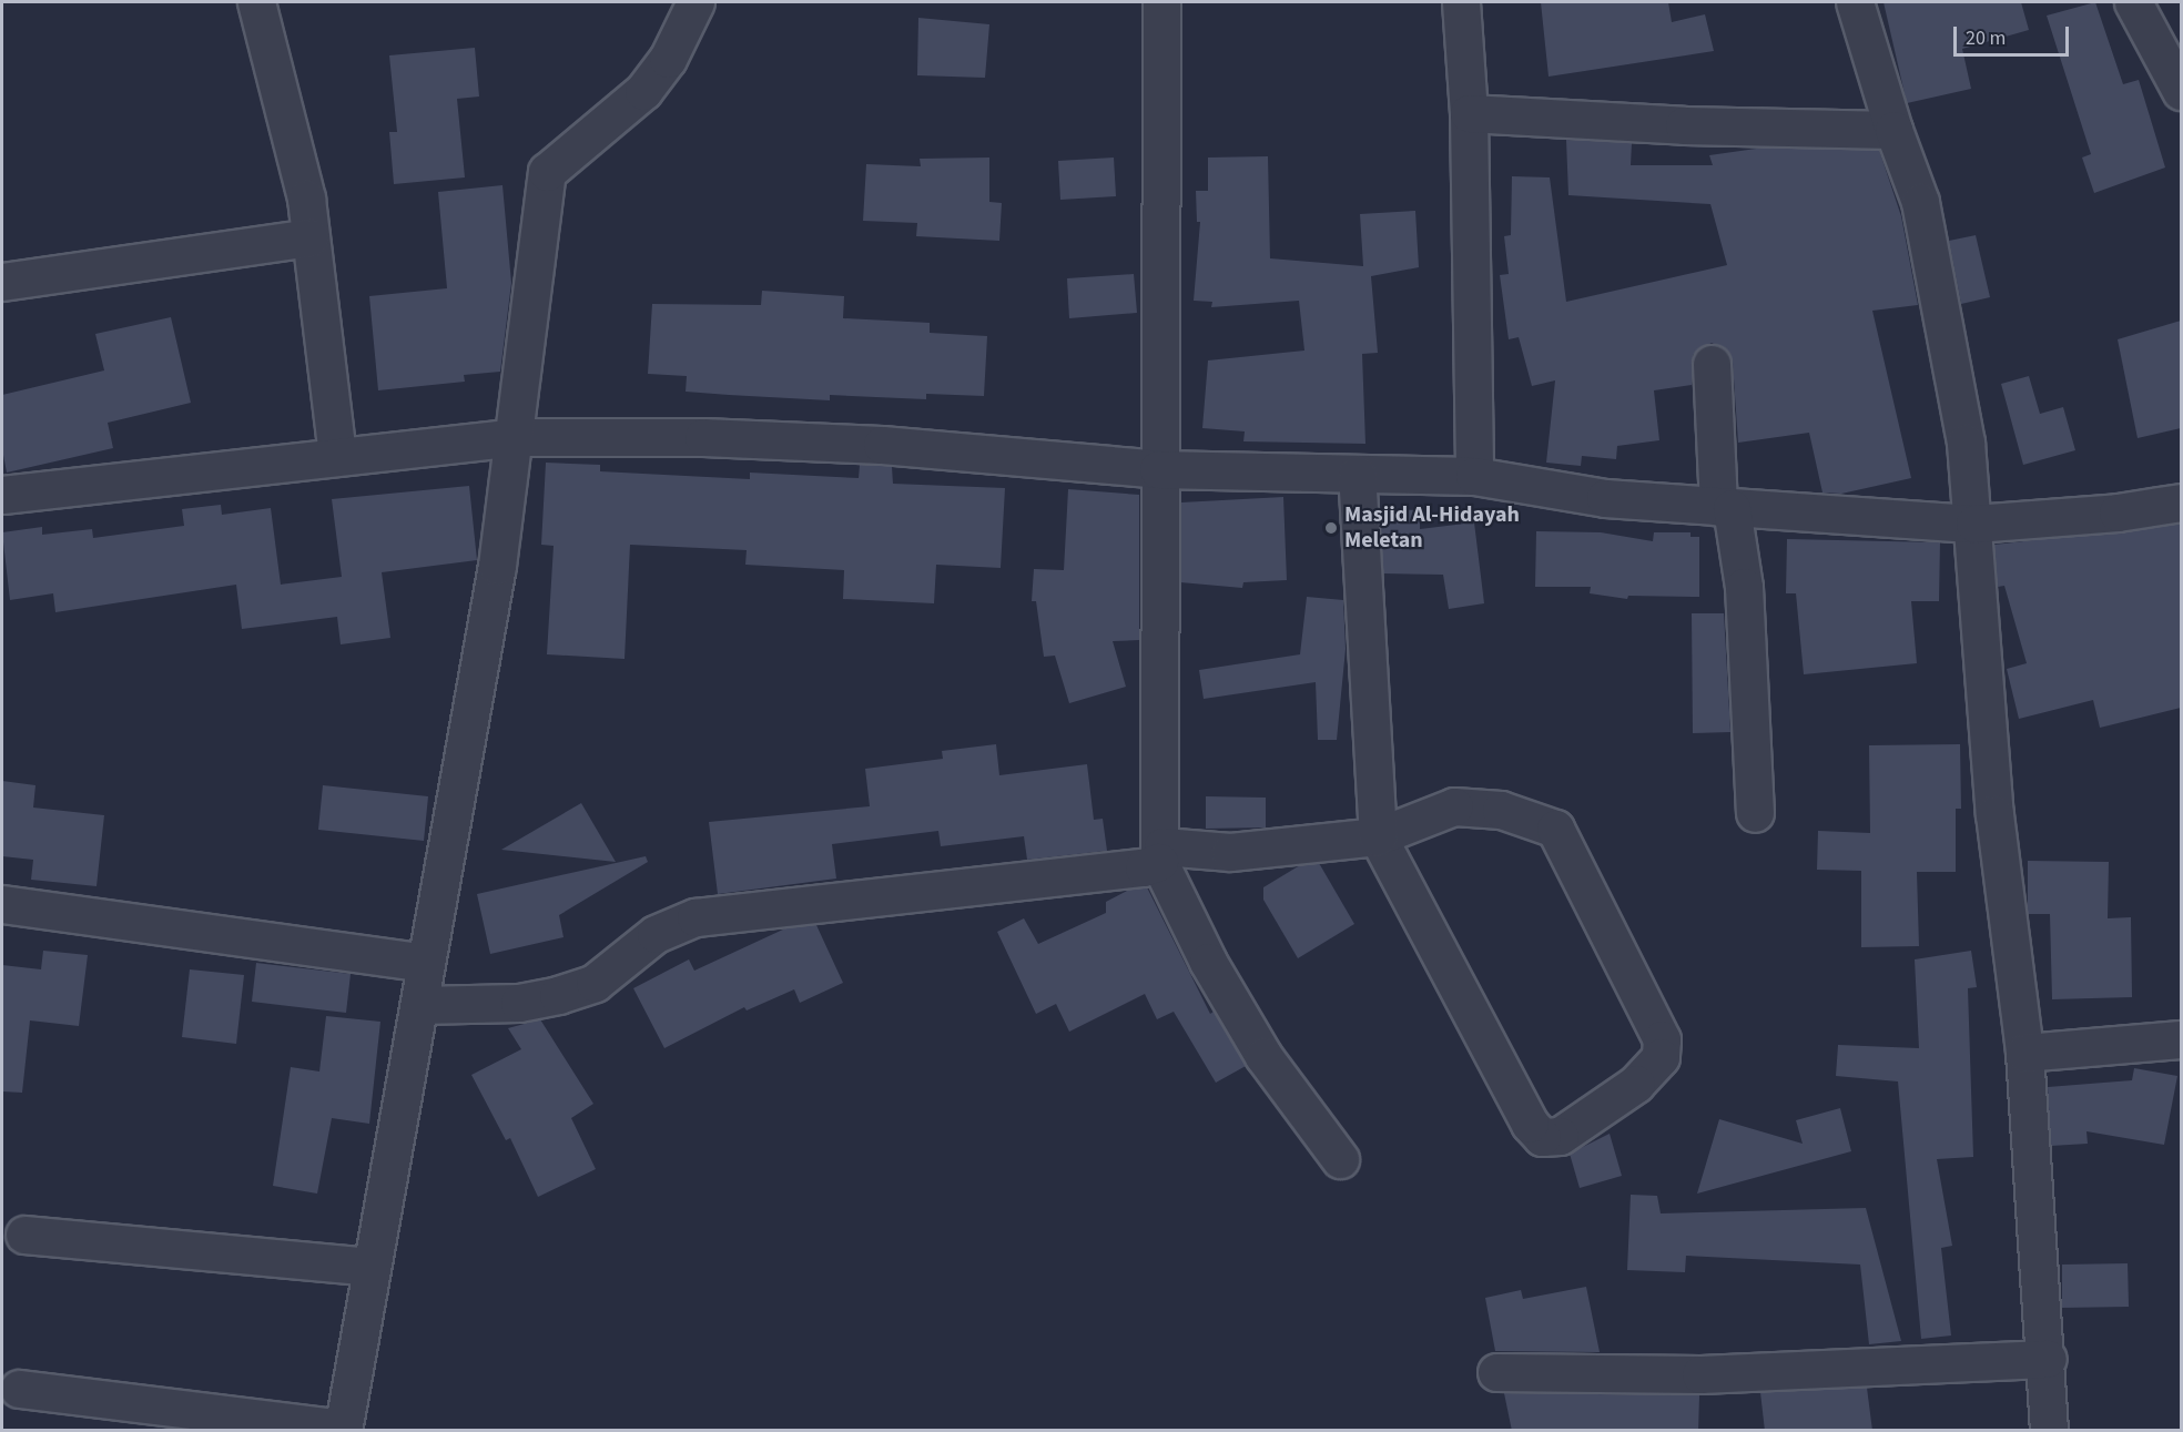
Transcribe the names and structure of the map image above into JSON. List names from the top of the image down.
{
  "places": ["Masjid Al-Hidayah Meletan"],
  "scale_bar": "20 m"
}
